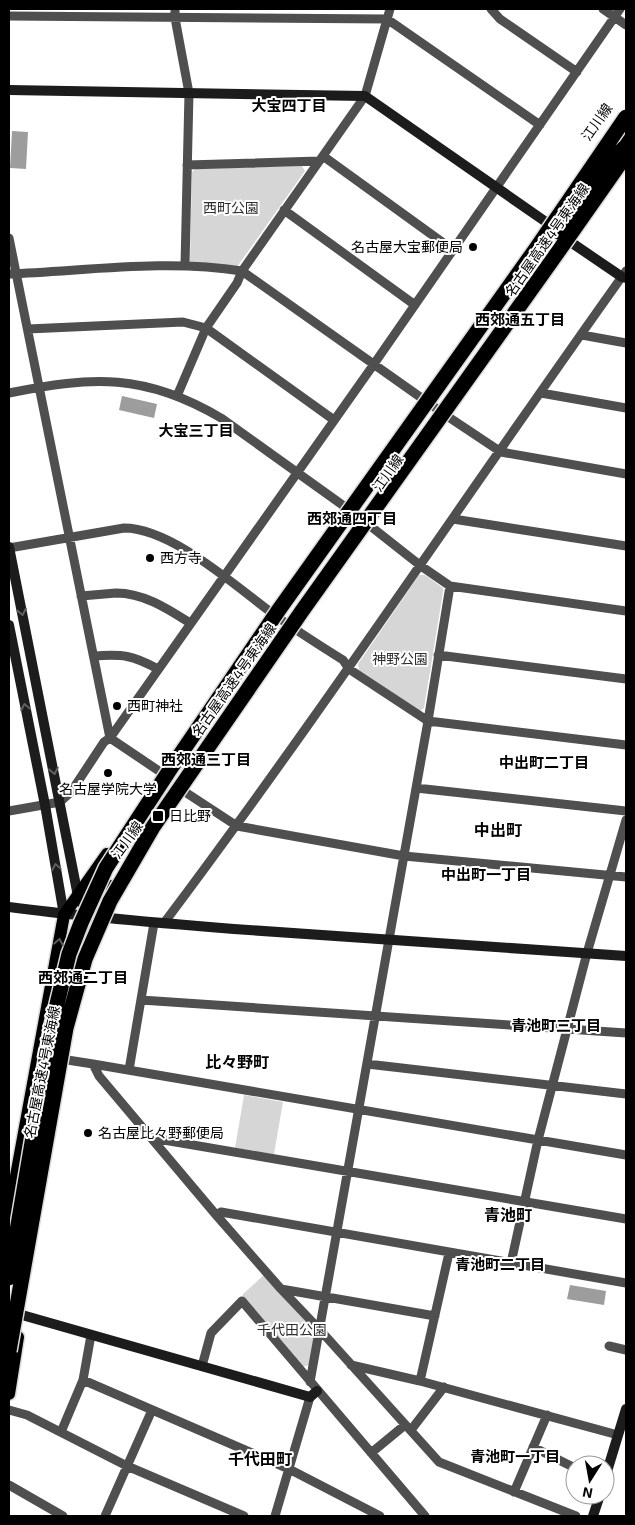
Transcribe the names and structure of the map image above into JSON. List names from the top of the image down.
{
  "streets": {
    "highway": ["名古屋高速4号東海線"],
    "main road": ["江川線"]
  },
  "districts": [
    "大宝四丁目",
    "西郊通五丁目",
    "大宝三丁目",
    "西郊通四丁目",
    "西郊通三丁目",
    "中出町二丁目",
    "中出町",
    "中出町一丁目",
    "西郊通二丁目",
    "青池町三丁目",
    "比々野町",
    "青池町",
    "青池町二丁目",
    "青池町一丁目",
    "千代田町"
  ],
  "parks": ["西町公園", "神野公園", "千代田公園"],
  "places": {
    "other": [
      "名古屋大宝郵便局",
      "西方寺",
      "西町神社",
      "名古屋学院大学",
      "名古屋比々野郵便局"
    ],
    "transit": ["日比野"]
  },
  "north": "bottom"
}
